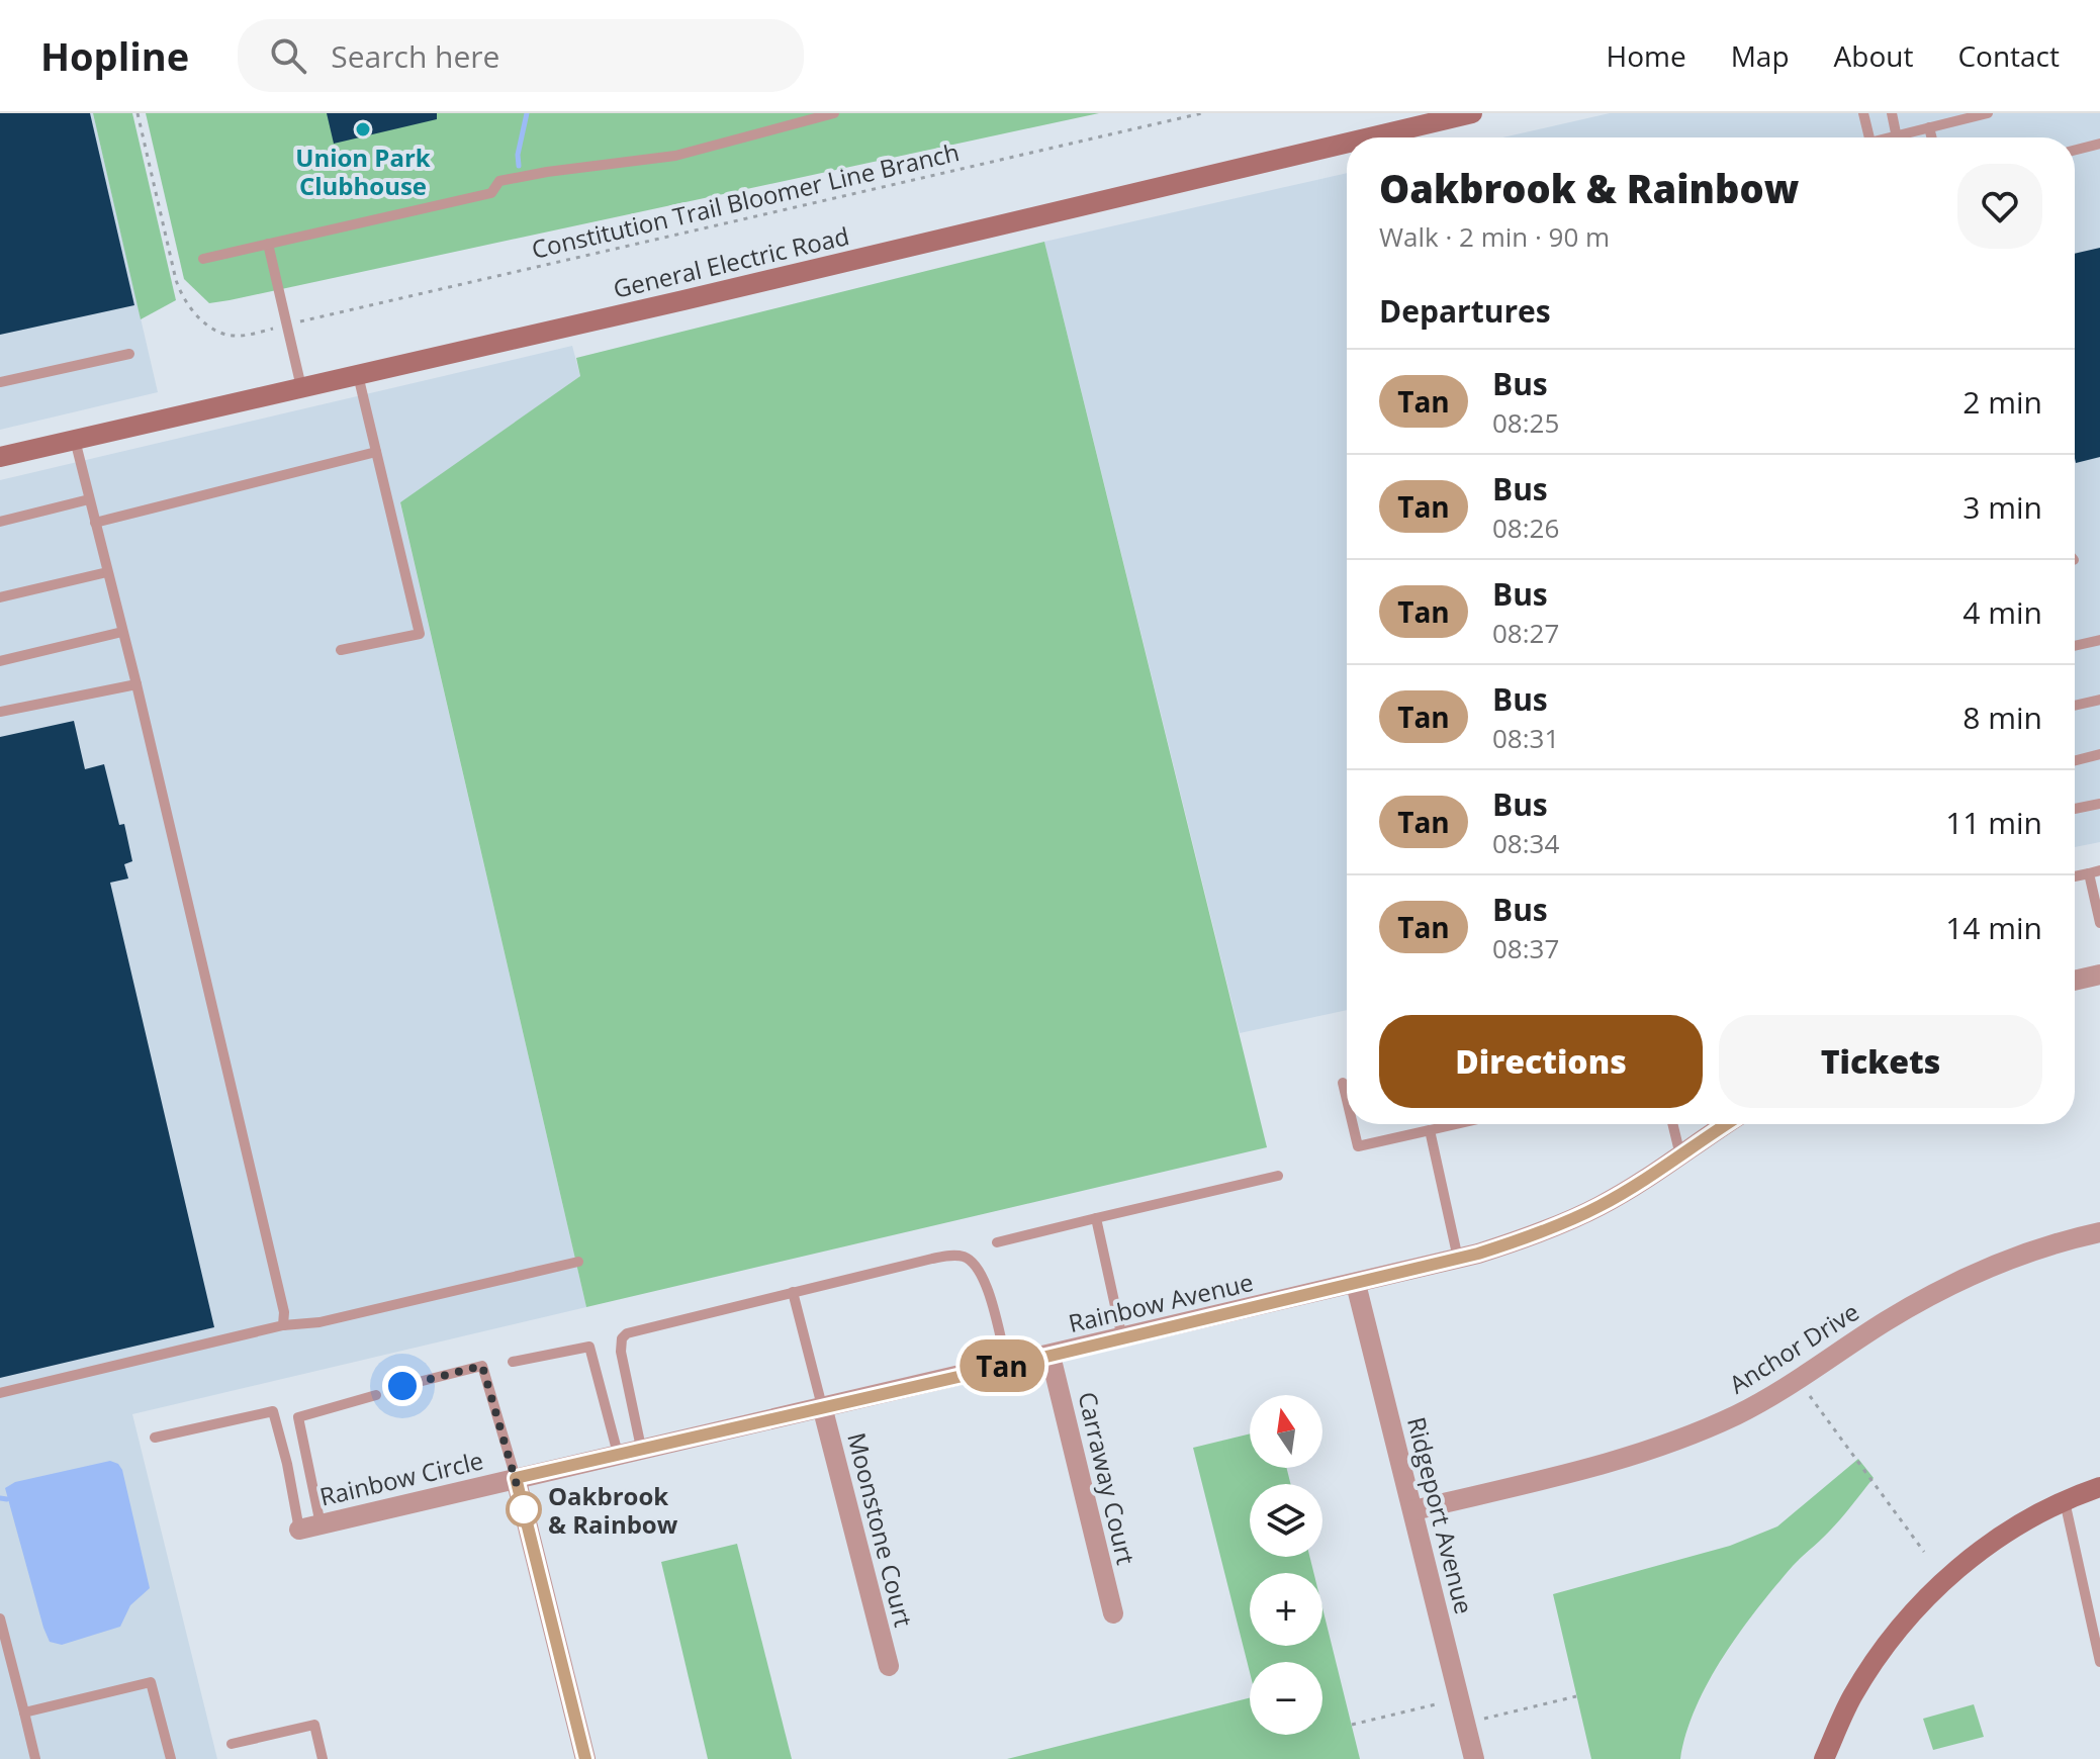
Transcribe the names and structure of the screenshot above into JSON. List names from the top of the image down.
{
  "streets": {
    "main road": ["General Electric Road"],
    "street": [
      "Rainbow Avenue",
      "Anchor Drive",
      "Rainbow Circle",
      "Carraway Court",
      "Ridgeport Avenue",
      "Moonstone Court"
    ],
    "path": ["Constitution Trail Bloomer Line Branch"]
  },
  "crossings": [
    ["Rainbow Avenue", "Rainbow Circle"],
    ["Rainbow Avenue", "Carraway Court"],
    ["Rainbow Avenue", "Ridgeport Avenue"],
    ["Rainbow Avenue", "Moonstone Court"],
    ["Anchor Drive", "Ridgeport Avenue"]
  ],
  "places": ["Union Park Clubhouse", "Oakbrook & Rainbow"],
  "lines": ["bus line Tan"],
  "north": "top",
  "page": {
    "header": "Hopline",
    "search": "Search here",
    "nav": [
      "Home",
      "Map",
      "About",
      "Contact"
    ],
    "on_map": "Tan",
    "heading": [
      ["Oakbrook & Rainbow", "Walk · 2 min · 90 m"],
      "Departures"
    ],
    "list": [
      {
        "mark": "Tan",
        "name": "Bus",
        "note": "08:25",
        "value": "2 min"
      },
      {
        "mark": "Tan",
        "name": "Bus",
        "note": "08:26",
        "value": "3 min"
      },
      {
        "mark": "Tan",
        "name": "Bus",
        "note": "08:27",
        "value": "4 min"
      },
      {
        "mark": "Tan",
        "name": "Bus",
        "note": "08:31",
        "value": "8 min"
      },
      {
        "mark": "Tan",
        "name": "Bus",
        "note": "08:34",
        "value": "11 min"
      },
      {
        "mark": "Tan",
        "name": "Bus",
        "note": "08:37",
        "value": "14 min"
      }
    ],
    "buttons": ["Directions", "Tickets"],
    "map_buttons": ["+", "−"]
  }
}
